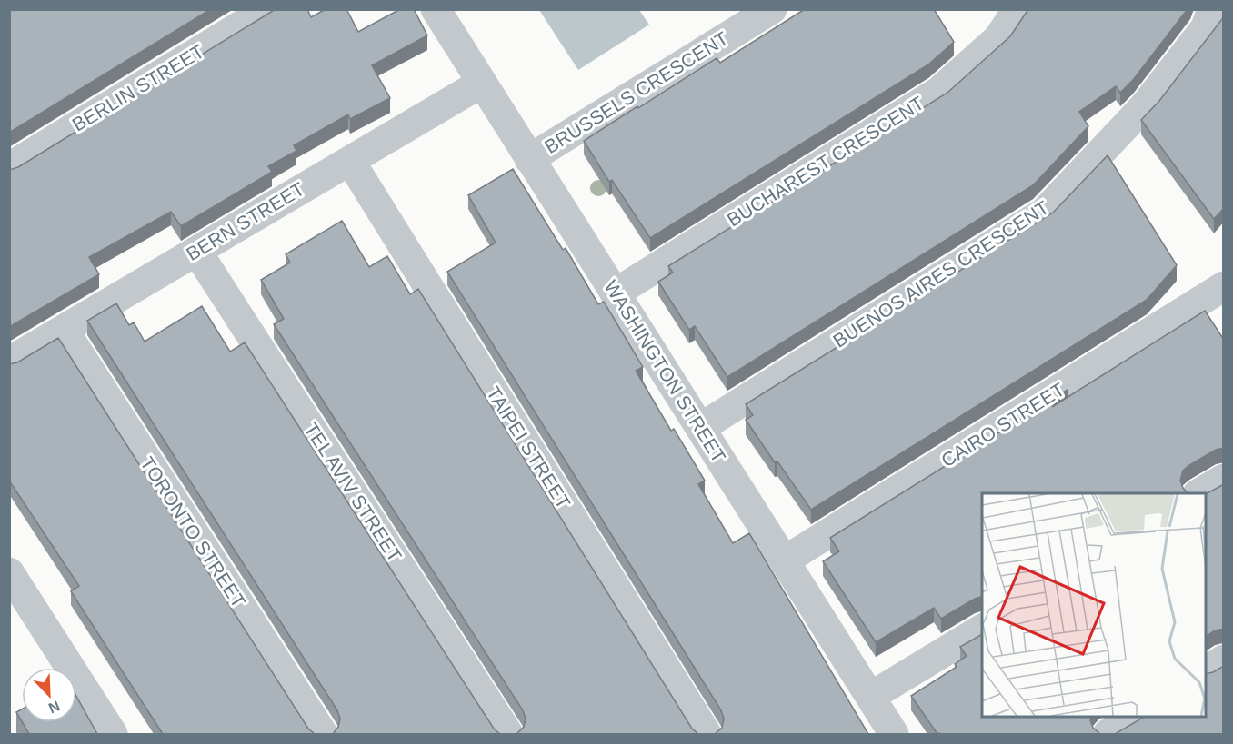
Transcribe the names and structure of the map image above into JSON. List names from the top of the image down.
{
  "streets": {
    "street": [
      "BERLIN STREET",
      "BRUSSELS CRESCENT",
      "BUCHAREST CRESCENT",
      "BERN STREET",
      "BUENOS AIRES CRESCENT",
      "WASHINGTON STREET",
      "CAIRO STREET",
      "TAIPEI STREET",
      "TEL AVIV STREET",
      "TORONTO STREET"
    ]
  },
  "crossings": [
    ["BRUSSELS CRESCENT", "WASHINGTON STREET"],
    ["BUCHAREST CRESCENT", "WASHINGTON STREET"],
    ["BERN STREET", "WASHINGTON STREET"],
    ["BERN STREET", "TAIPEI STREET"],
    ["BERN STREET", "TEL AVIV STREET"],
    ["BERN STREET", "TORONTO STREET"],
    ["BUENOS AIRES CRESCENT", "WASHINGTON STREET"],
    ["WASHINGTON STREET", "CAIRO STREET"]
  ],
  "north": "bottom right"
}
